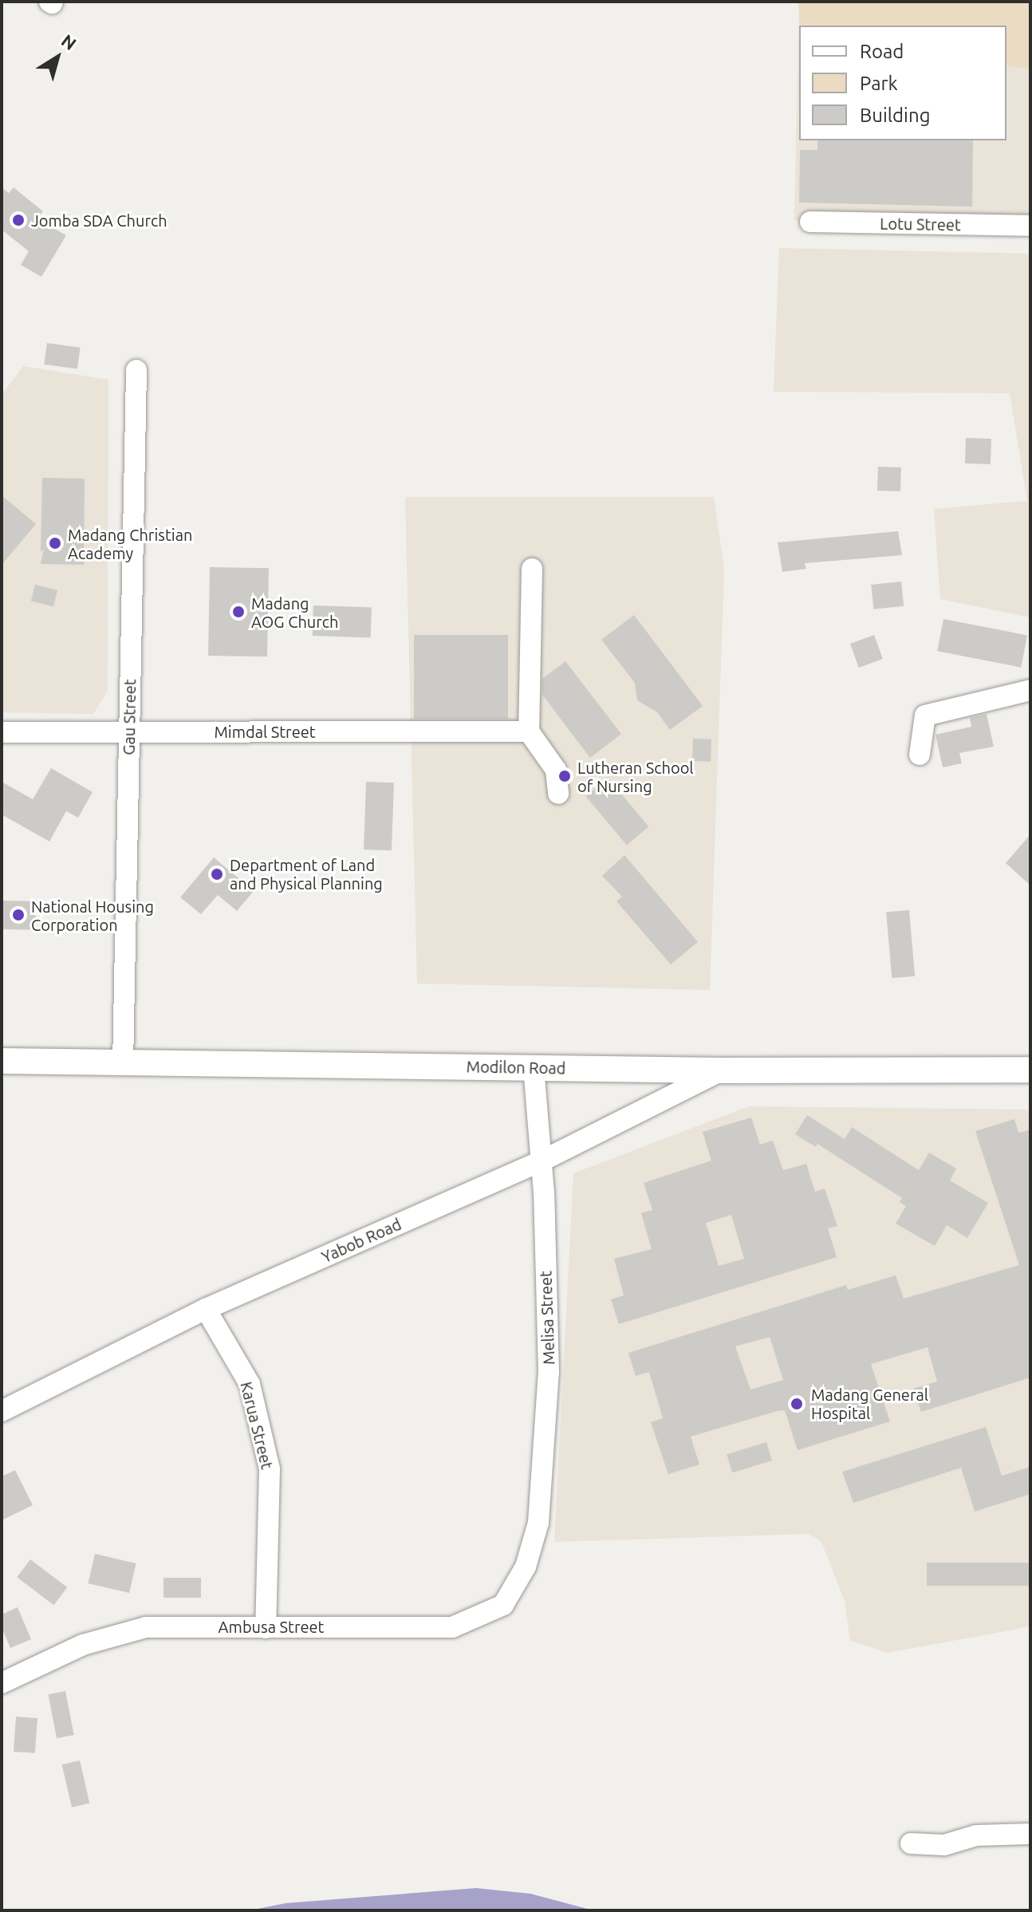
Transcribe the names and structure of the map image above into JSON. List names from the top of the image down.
{
  "streets": {
    "main road": ["Modilon Road"],
    "street": [
      "Lotu Street",
      "Gau Street",
      "Mimdal Street",
      "Yabob Road",
      "Melisa Street",
      "Karua Street",
      "Ambusa Street"
    ]
  },
  "crossings": [
    ["Gau Street", "Mimdal Street"],
    ["Gau Street", "Modilon Road"],
    ["Modilon Road", "Yabob Road"],
    ["Modilon Road", "Melisa Street"],
    ["Yabob Road", "Melisa Street"],
    ["Yabob Road", "Karua Street"],
    ["Melisa Street", "Ambusa Street"],
    ["Karua Street", "Ambusa Street"]
  ],
  "places": [
    "Jomba SDA Church",
    "Madang Christian Academy",
    "Madang AOG Church",
    "Lutheran School of Nursing",
    "Department of Land and Physical Planning",
    "National Housing Corporation",
    "Madang General Hospital"
  ],
  "legend": ["Road", "Park", "Building"],
  "north": "top right"
}
